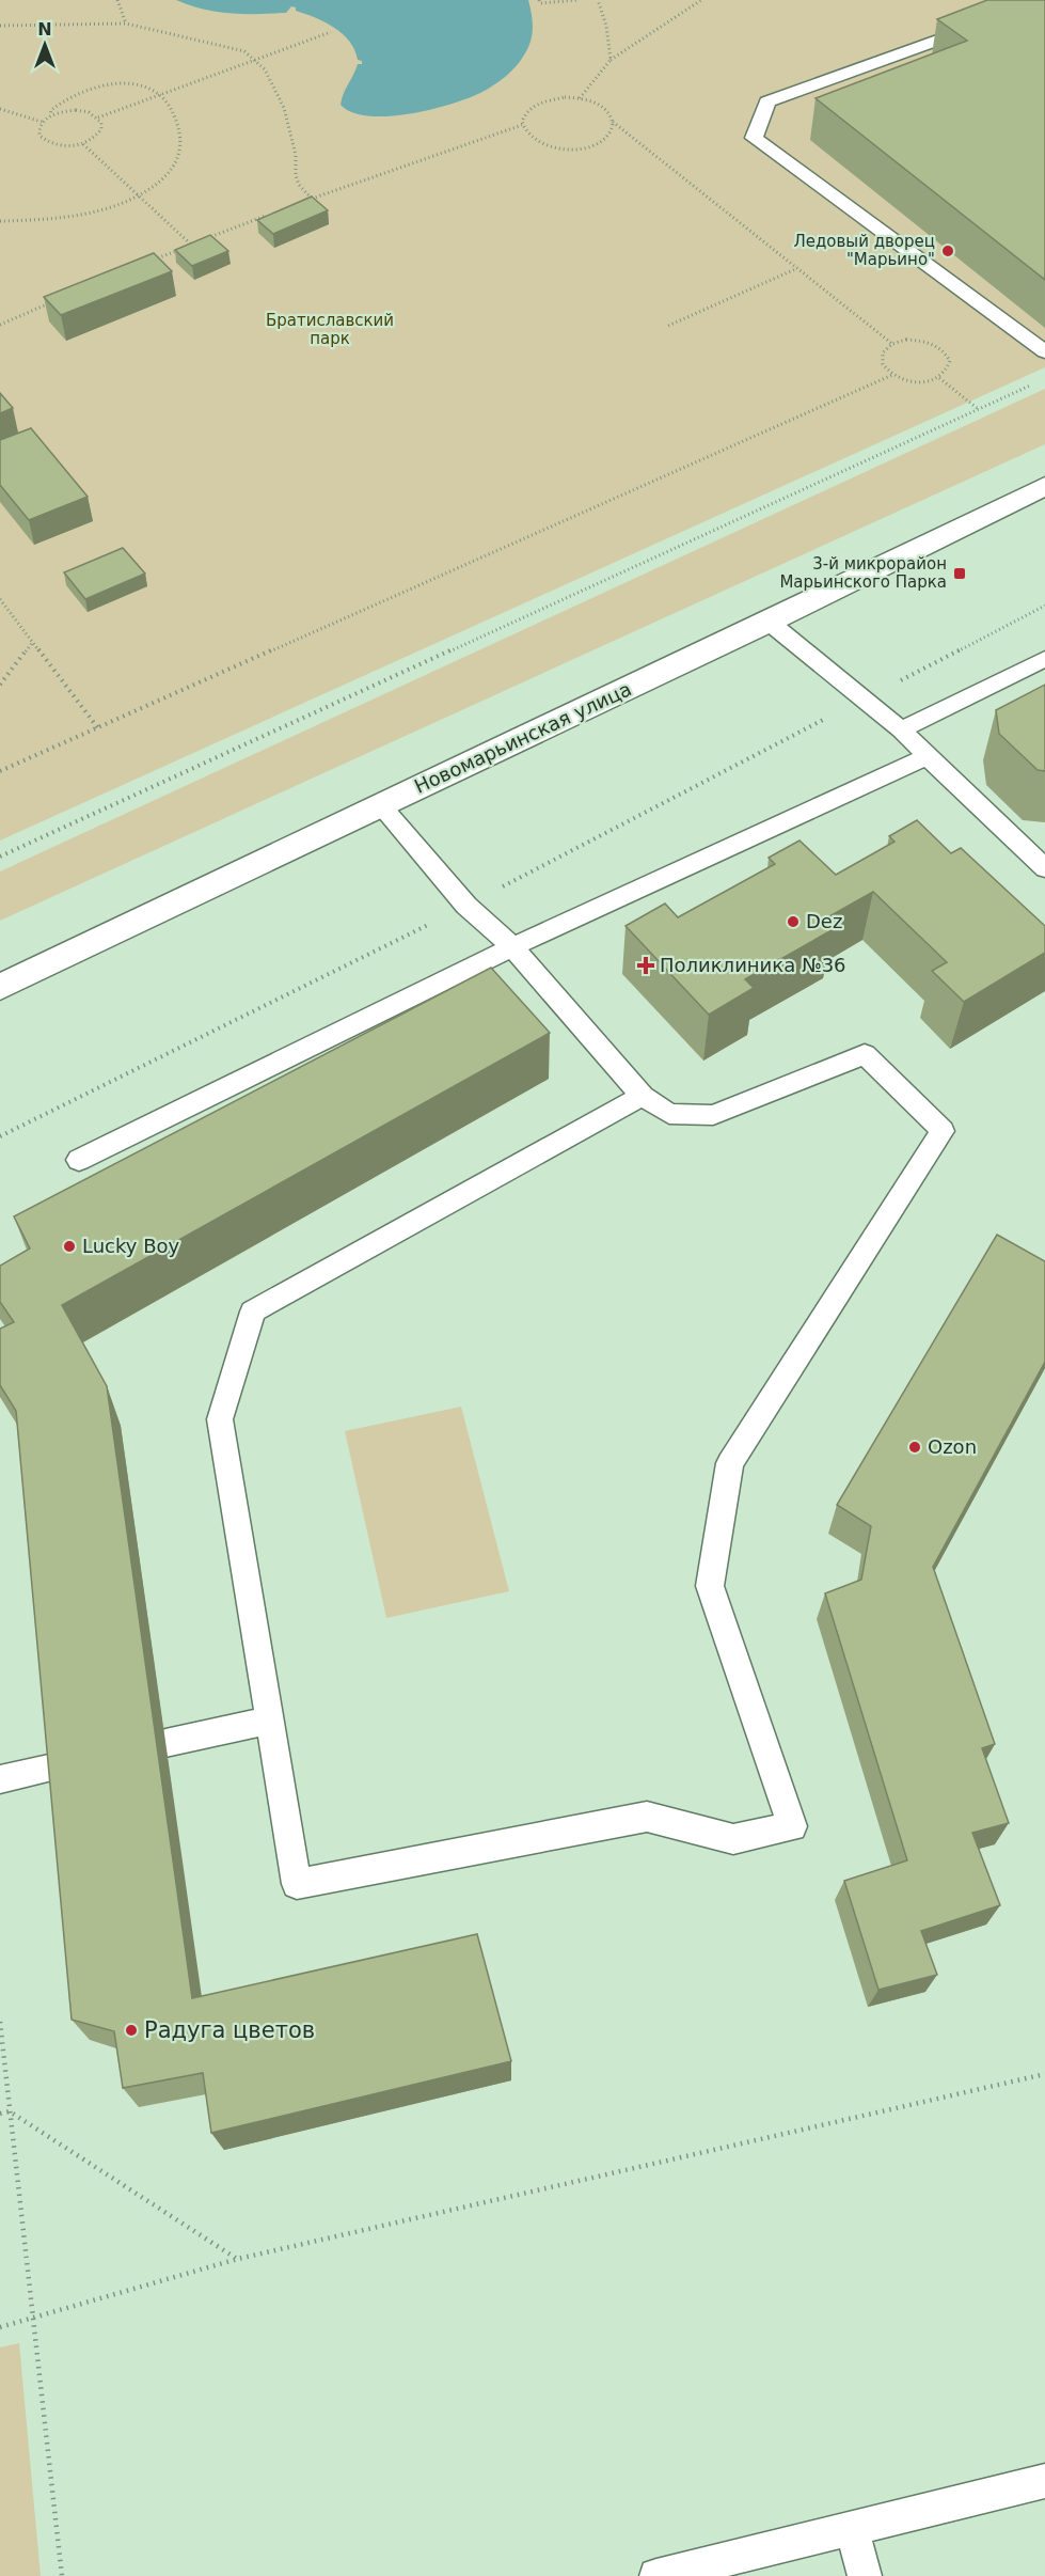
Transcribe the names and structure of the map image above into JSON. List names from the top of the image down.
{
  "streets": {
    "street": ["Новомарьинская улица"]
  },
  "parks": ["Братиславский парк"],
  "places": {
    "other": [
      "Ледовый дворец \"Марьино\"",
      "Dez",
      "Lucky Boy",
      "Ozon",
      "Радуга цветов"
    ],
    "transit": ["3-й микрорайон Марьинского Парка"],
    "health": ["Поликлиника №36"]
  },
  "north": "top"
}
